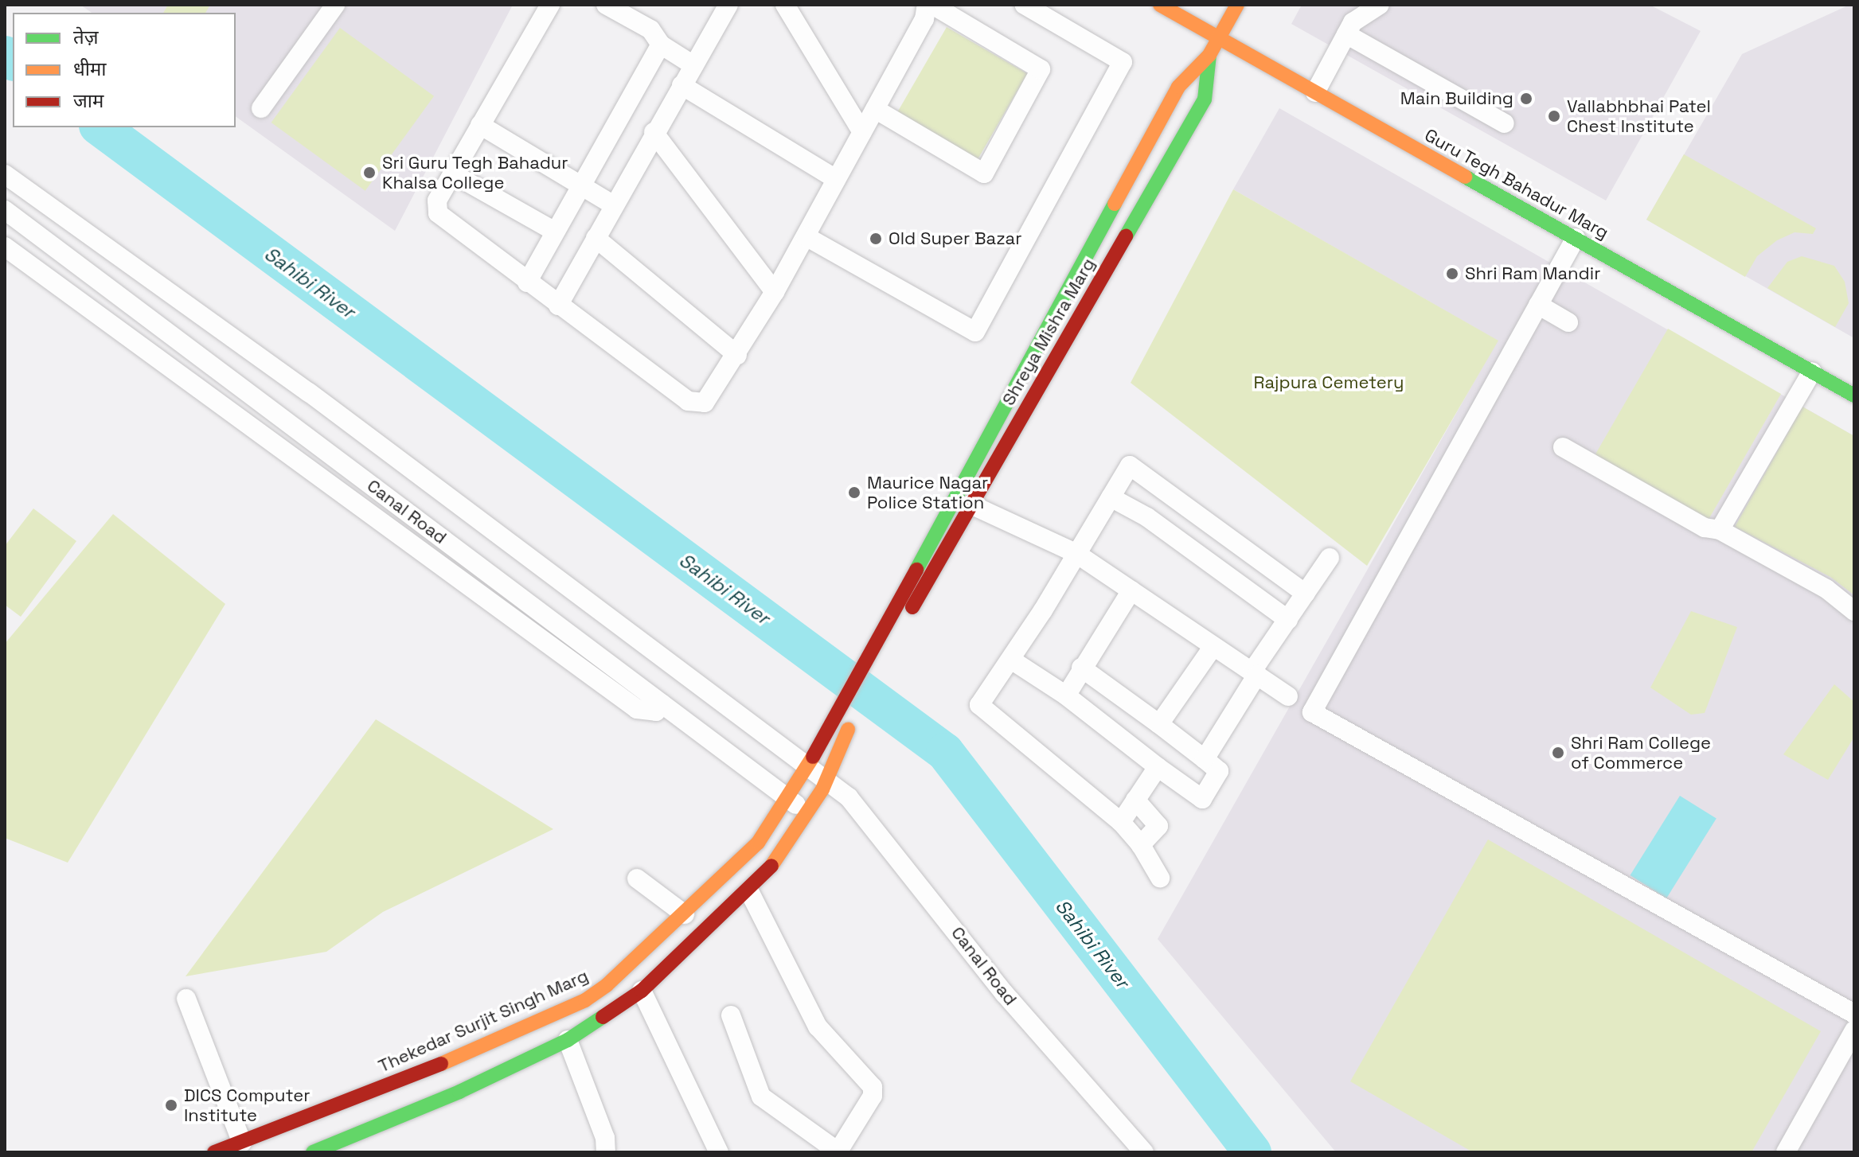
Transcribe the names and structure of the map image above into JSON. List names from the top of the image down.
{
  "streets": {
    "street": [
      "Guru Tegh Bahadur Marg",
      "Shreya Mishra Marg",
      "Canal Road",
      "Thekedar Surjit Singh Marg"
    ]
  },
  "crossings": [
    ["Guru Tegh Bahadur Marg", "Shreya Mishra Marg"],
    ["Shreya Mishra Marg", "Thekedar Surjit Singh Marg"],
    ["Canal Road", "Thekedar Surjit Singh Marg"]
  ],
  "water": ["Sahibi River"],
  "parks": ["Rajpura Cemetery"],
  "places": [
    "Main Building",
    "Vallabhbhai Patel Chest Institute",
    "Sri Guru Tegh Bahadur Khalsa College",
    "Old Super Bazar",
    "Shri Ram Mandir",
    "Maurice Nagar Police Station",
    "Shri Ram College of Commerce",
    "DICS Computer Institute"
  ],
  "legend": ["तेज़", "धीमा", "जाम"]
}
